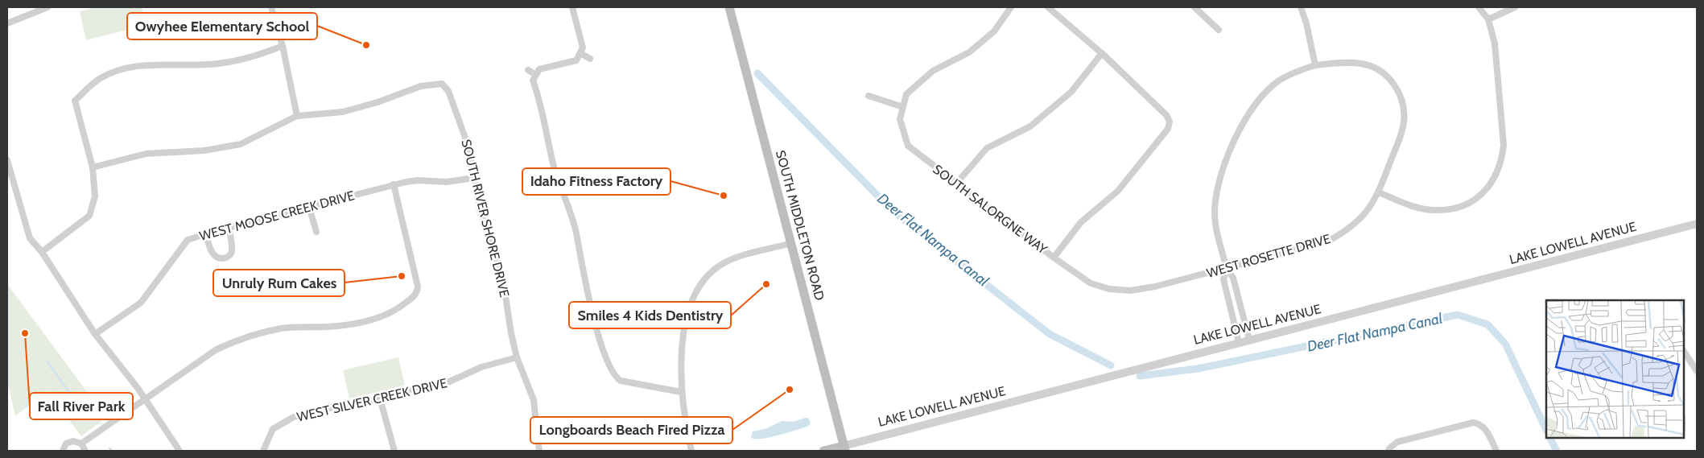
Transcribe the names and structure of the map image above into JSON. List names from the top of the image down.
{
  "streets": {
    "main road": ["SOUTH MIDDLETON ROAD", "LAKE LOWELL AVENUE"],
    "street": [
      "SOUTH SALORGNE WAY",
      "WEST MOOSE CREEK DRIVE",
      "SOUTH RIVER SHORE DRIVE",
      "WEST ROSETTE DRIVE",
      "WEST SILVER CREEK DRIVE"
    ]
  },
  "crossings": [
    ["SOUTH SALORGNE WAY", "WEST ROSETTE DRIVE"],
    ["WEST MOOSE CREEK DRIVE", "SOUTH RIVER SHORE DRIVE"],
    ["SOUTH RIVER SHORE DRIVE", "WEST SILVER CREEK DRIVE"],
    ["SOUTH MIDDLETON ROAD", "LAKE LOWELL AVENUE"]
  ],
  "water": ["Deer Flat Nampa Canal"],
  "places": [
    "Owyhee Elementary School",
    "Idaho Fitness Factory",
    "Unruly Rum Cakes",
    "Smiles 4 Kids Dentistry",
    "Fall River Park",
    "Longboards Beach Fired Pizza"
  ]
}
